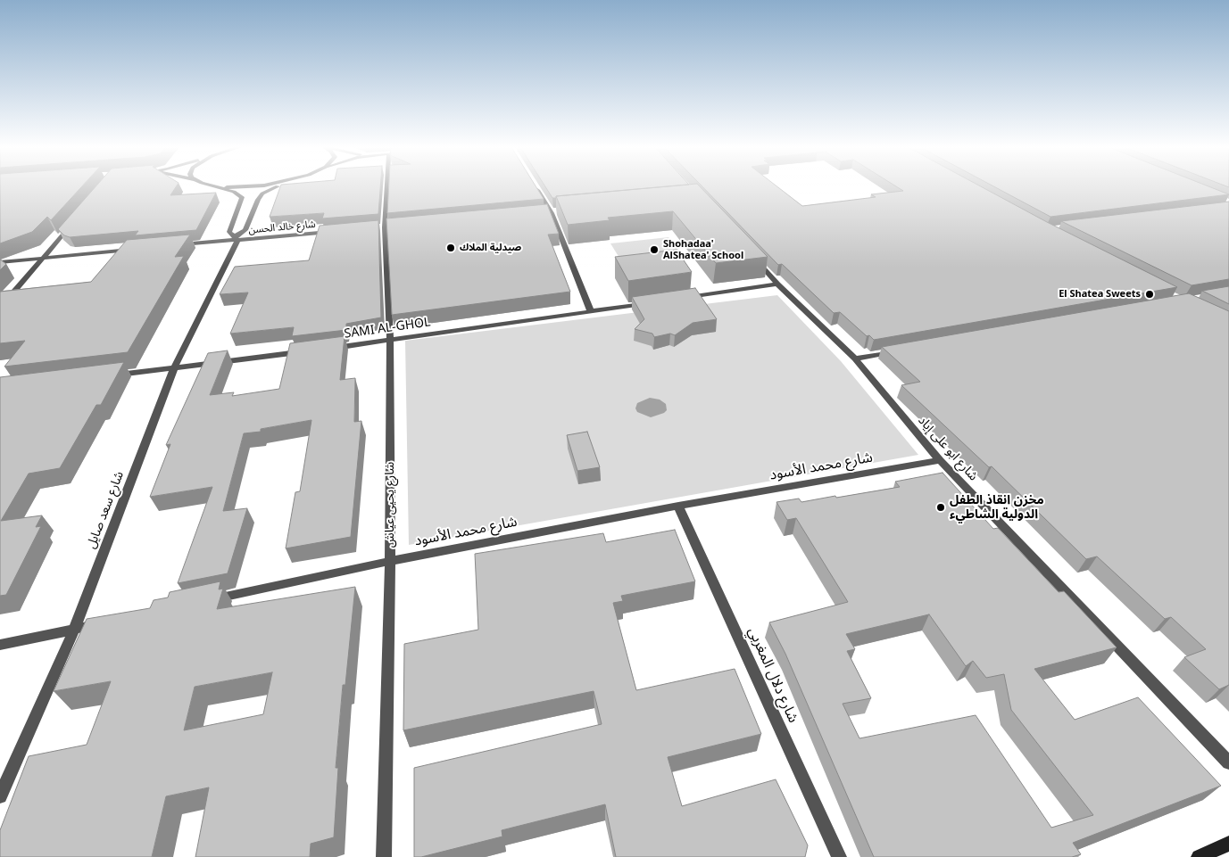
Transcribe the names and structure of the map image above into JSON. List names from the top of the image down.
{
  "streets": {
    "street": [
      "شارع خالد الحسن",
      "SAMI AL-GHOL",
      "شارع ابو على إياد",
      "شارع محمد الأسود",
      "شارع يحيى عياش",
      "شارع سعد صايل",
      "شارع دلال المغربي"
    ]
  },
  "crossings": [
    ["شارع خالد الحسن", "شارع سعد صايل"],
    ["SAMI AL-GHOL", "شارع يحيى عياش"],
    ["شارع ابو على إياد", "شارع محمد الأسود"],
    ["شارع محمد الأسود", "شارع يحيى عياش"],
    ["شارع محمد الأسود", "شارع دلال المغربي"]
  ],
  "places": [
    "صيدلية الملاك",
    "Shohadaa' AlShatea' School",
    "El Shatea Sweets",
    "مخزن انقاذ الطفل الدولية الشاطيء"
  ]
}
